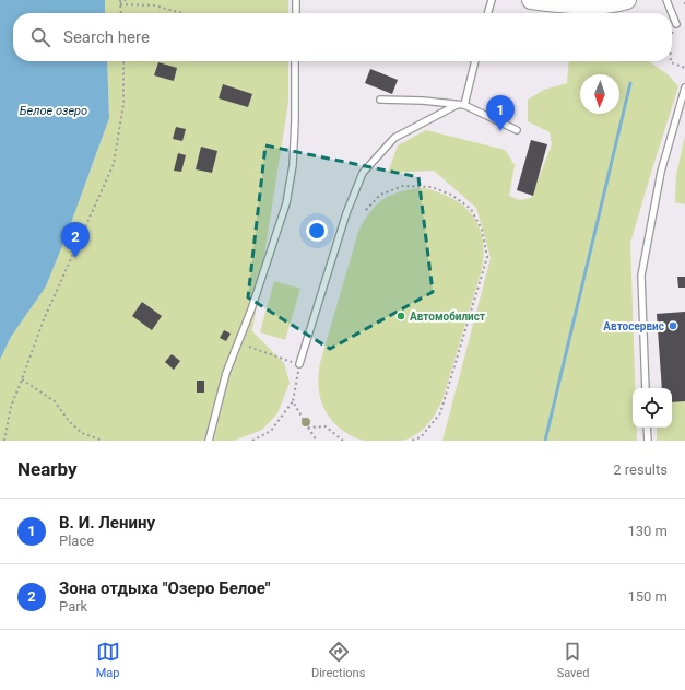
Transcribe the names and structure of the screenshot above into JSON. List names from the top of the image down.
{
  "water": ["Белое озеро"],
  "places": ["Автомобилист", "Автосервис"],
  "north": "bottom",
  "page": {
    "search": "Search here",
    "pins": ["1", "2"],
    "heading": ["Nearby", "2 results"],
    "list": [
      {
        "mark": "1",
        "name": "В. И. Ленину",
        "note": "Place",
        "value": "130 m"
      },
      {
        "mark": "2",
        "name": "Зона отдыха \"Озеро Белое\"",
        "note": "Park",
        "value": "150 m"
      }
    ],
    "nav": ["Map", "Directions", "Saved"]
  }
}
